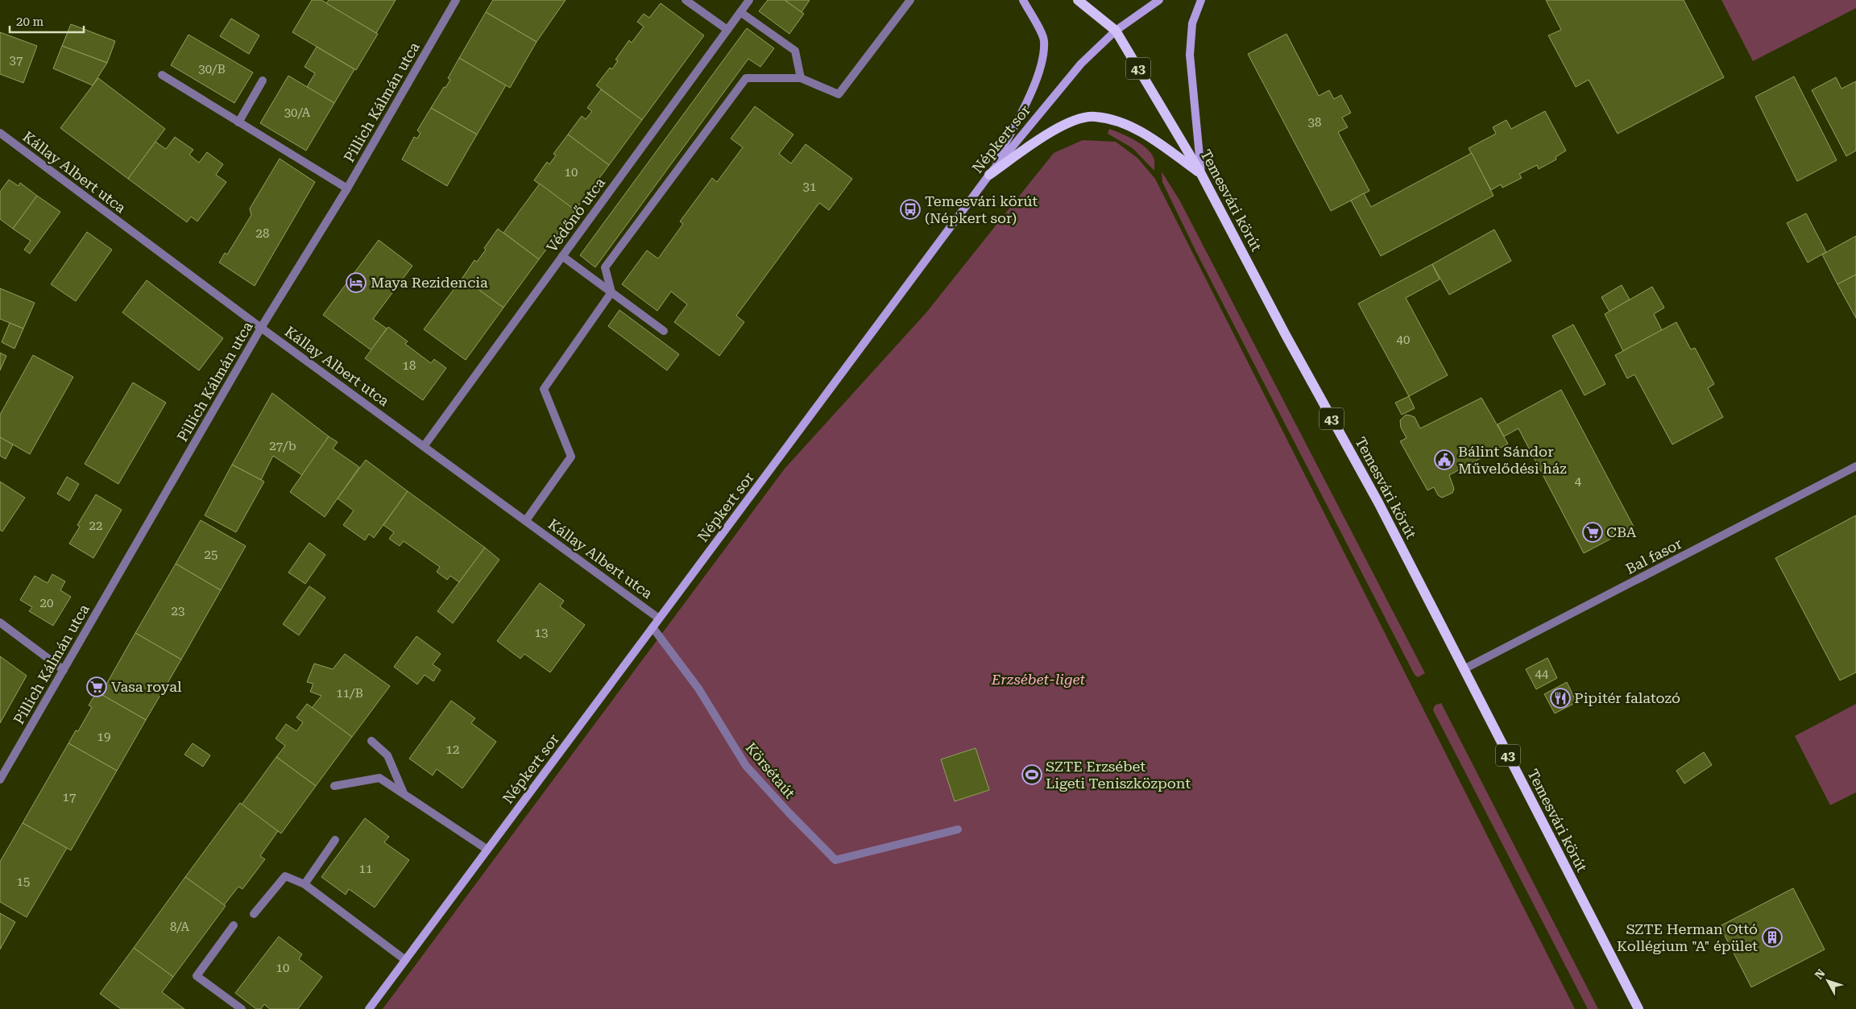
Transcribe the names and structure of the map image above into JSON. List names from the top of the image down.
{
  "streets": {
    "main road": ["43", "Temesvári körút"],
    "street": [
      "Pillich Kálmán utca",
      "Népkert sor",
      "Kállay Albert utca",
      "Védőnő utca",
      "Bal fasor",
      "Körsétaút"
    ]
  },
  "crossings": [
    ["Pillich Kálmán utca", "Kállay Albert utca"],
    ["Népkert sor", "Kállay Albert utca"],
    ["Népkert sor", "Temesvári körút"],
    ["Népkert sor", "Körsétaút"],
    ["Kállay Albert utca", "Védőnő utca"],
    ["Temesvári körút", "Bal fasor"]
  ],
  "parks": ["Erzsébet-liget"],
  "places": {
    "bus stop": ["Temesvári körút (Népkert sor)"],
    "hotel": ["Maya Rezidencia"],
    "public building": ["Bálint Sándor Művelődési ház"],
    "supermarket": ["CBA", "Vasa royal"],
    "restaurant": ["Pipitér falatozó"],
    "sports": ["SZTE Erzsébet Ligeti Teniszközpont"],
    "building": ["SZTE Herman Ottó Kollégium \"A\" épület"]
  },
  "house_numbers": [
    "37",
    "30/B",
    "30/A",
    "38",
    "10",
    "31",
    "28",
    "40",
    "18",
    "27/b",
    "4",
    "22",
    "25",
    "20",
    "23",
    "13",
    "44",
    "11/B",
    "19",
    "12",
    "17",
    "11",
    "15",
    "8/A",
    "10"
  ],
  "scale_bar": "20 m",
  "north": "top left"
}
